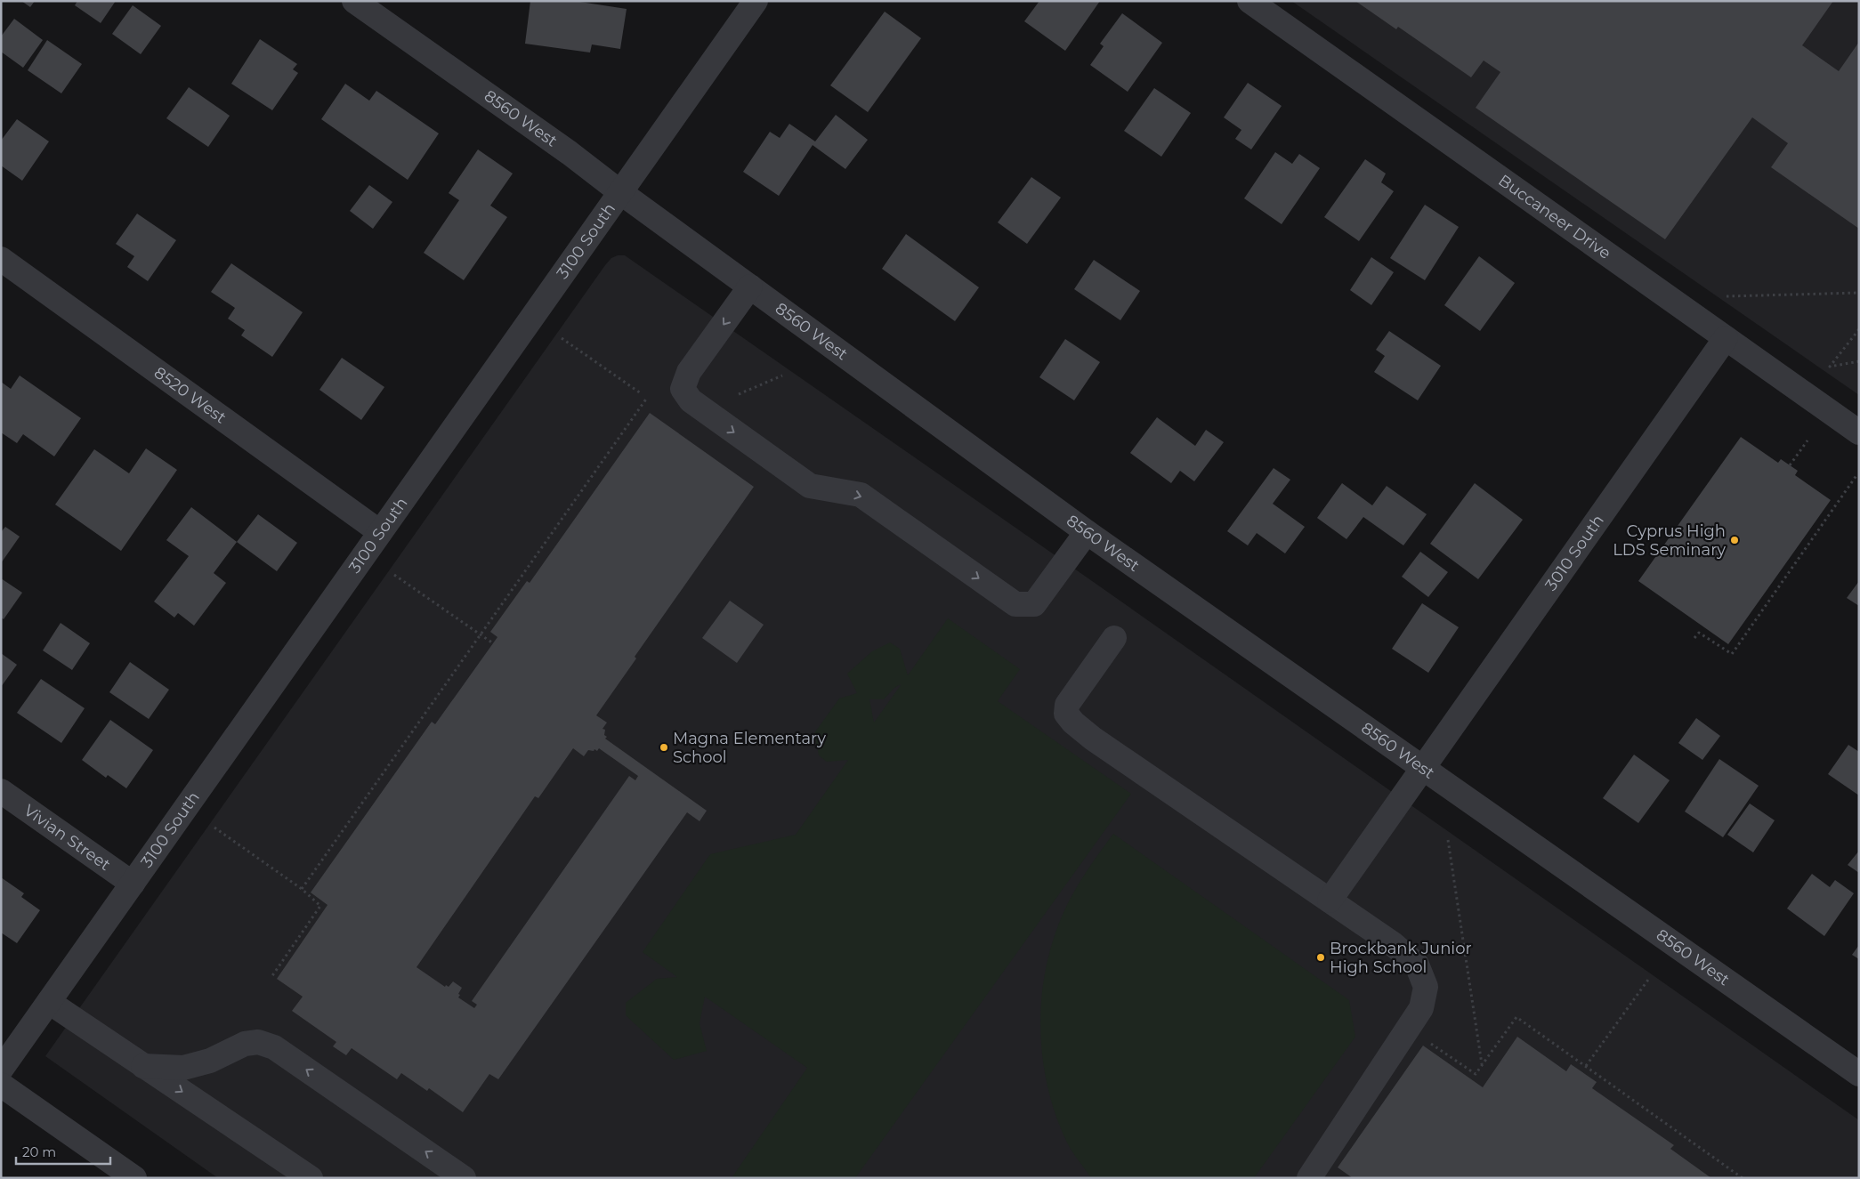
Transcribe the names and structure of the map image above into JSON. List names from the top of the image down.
{
  "streets": {
    "street": [
      "8560 West",
      "Buccaneer Drive",
      "3100 South",
      "8520 West",
      "3010 South",
      "Vivian Street"
    ]
  },
  "crossings": [
    ["8560 West", "3100 South"],
    ["8560 West", "3010 South"],
    ["Buccaneer Drive", "3010 South"],
    ["3100 South", "8520 West"],
    ["3100 South", "Vivian Street"]
  ],
  "places": ["Cyprus High LDS Seminary", "Magna Elementary School", "Brockbank Junior High School"],
  "scale_bar": "20 m"
}
